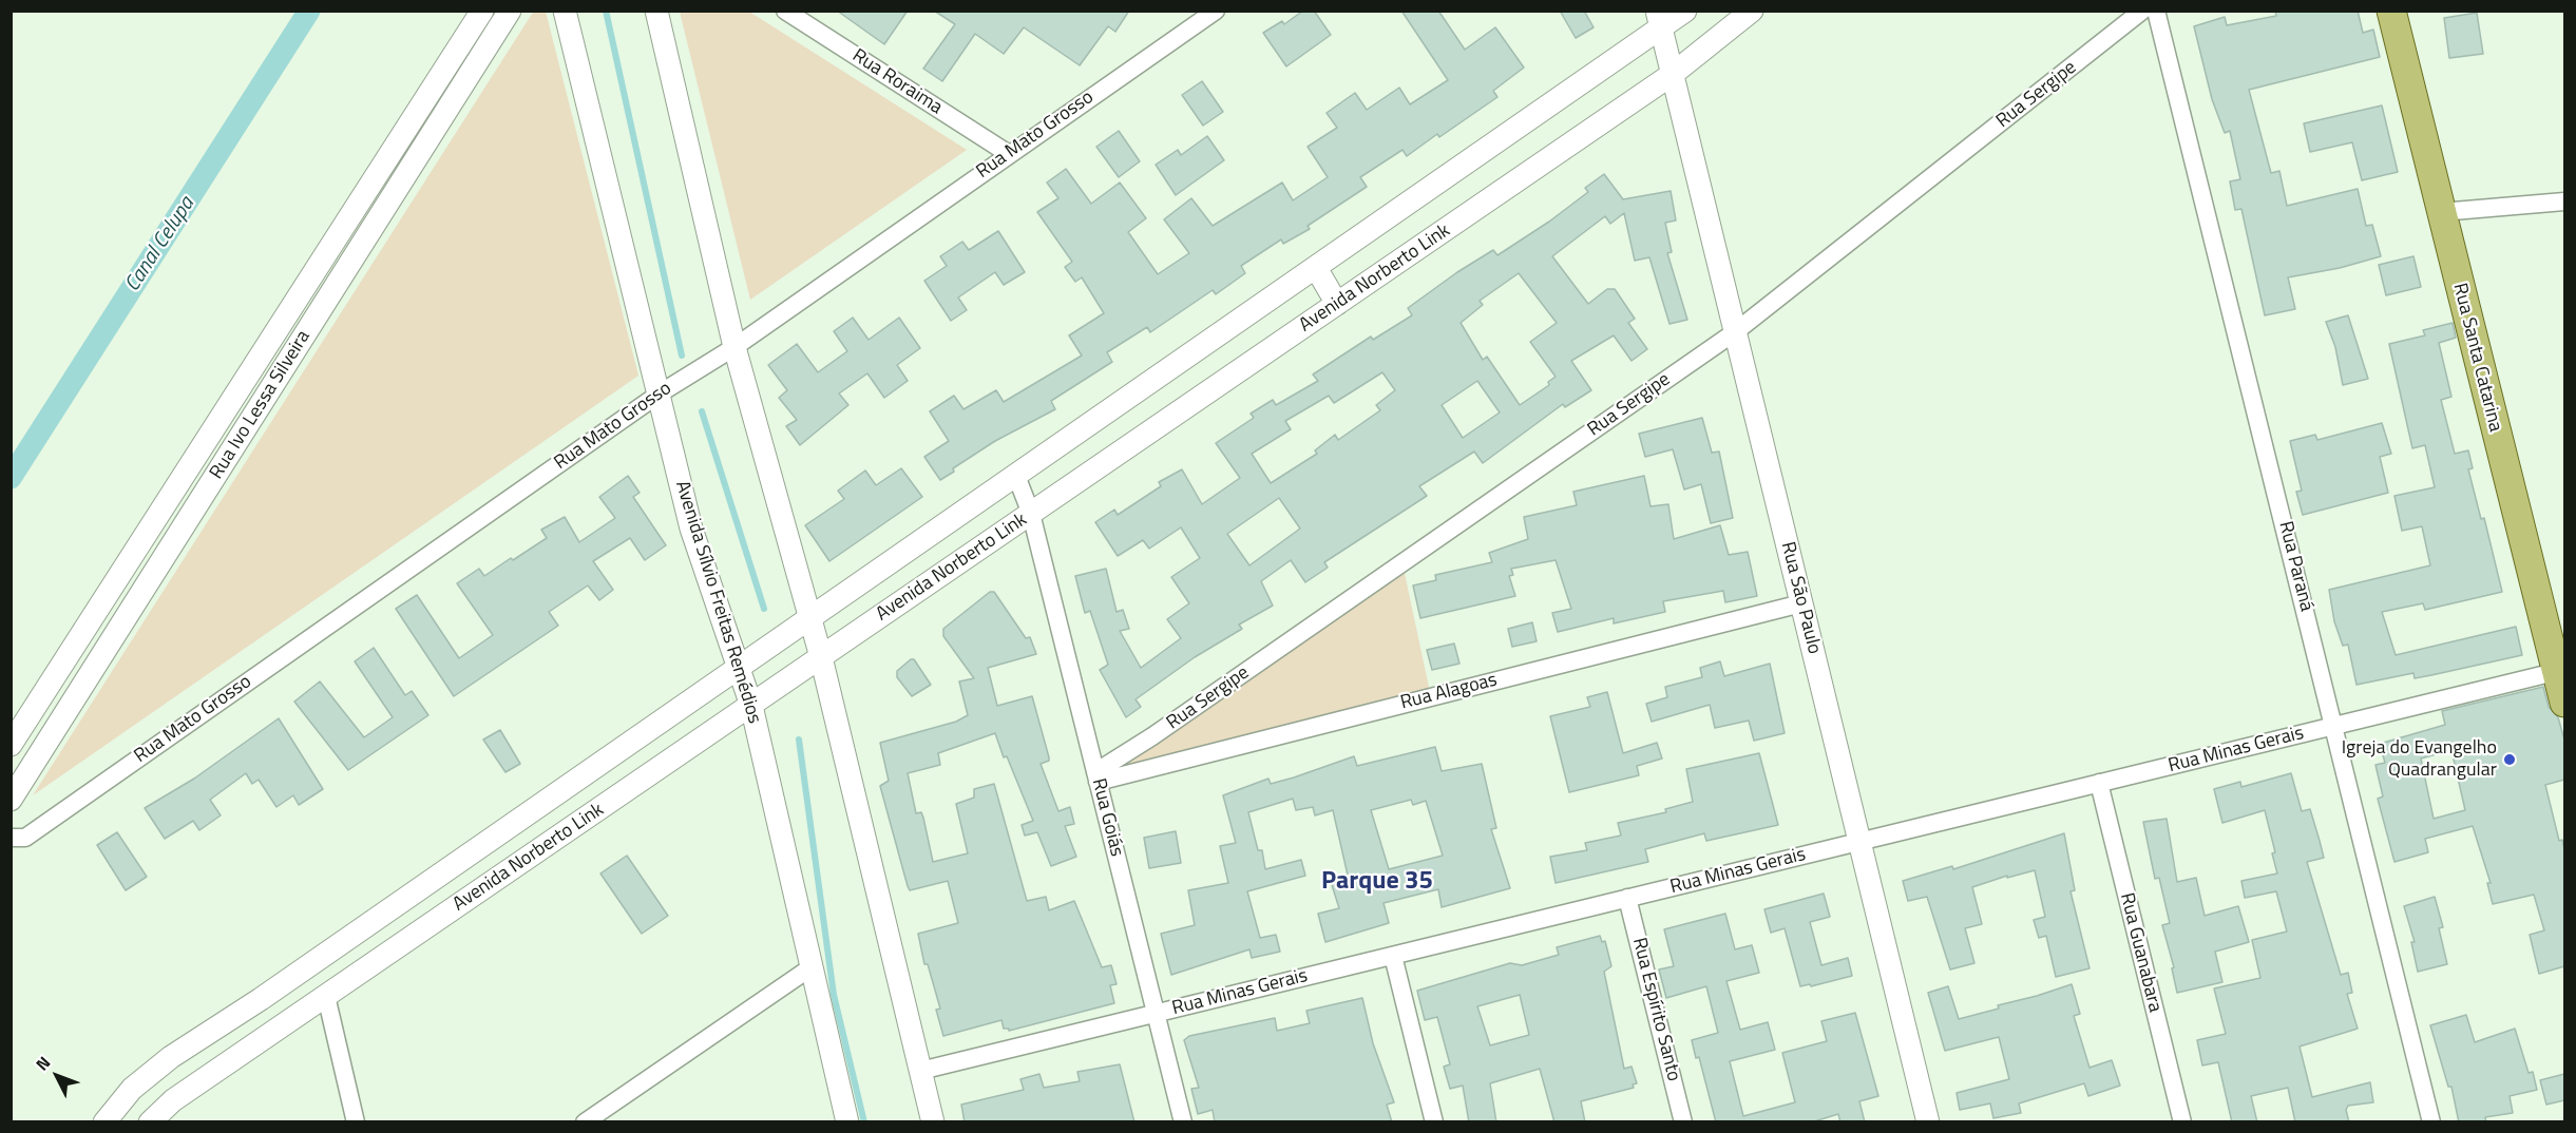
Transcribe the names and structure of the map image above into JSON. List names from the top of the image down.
{
  "streets": {
    "main road": ["Rua Santa Catarina"],
    "street": [
      "Rua Roraima",
      "Rua Sergipe",
      "Rua Mato Grosso",
      "Avenida Norberto Link",
      "Rua Ivo Lessa Silveira",
      "Rua Paraná",
      "Rua São Paulo",
      "Avenida Sílvio Freitas Remédios",
      "Rua Alagoas",
      "Rua Minas Gerais",
      "Rua Goiás",
      "Rua Guanabara",
      "Rua Espírito Santo"
    ]
  },
  "crossings": [
    ["Rua Roraima", "Rua Mato Grosso"],
    ["Rua Sergipe", "Rua São Paulo"],
    ["Rua Sergipe", "Rua Alagoas"],
    ["Rua Sergipe", "Rua Goiás"],
    ["Rua Mato Grosso", "Avenida Sílvio Freitas Remédios"],
    ["Avenida Norberto Link", "Rua São Paulo"],
    ["Avenida Norberto Link", "Avenida Sílvio Freitas Remédios"],
    ["Avenida Norberto Link", "Rua Goiás"],
    ["Rua Santa Catarina", "Rua Minas Gerais"],
    ["Rua Paraná", "Rua Minas Gerais"],
    ["Rua São Paulo", "Rua Alagoas"],
    ["Rua São Paulo", "Rua Minas Gerais"],
    ["Rua Alagoas", "Rua Goiás"],
    ["Rua Minas Gerais", "Rua Goiás"],
    ["Rua Minas Gerais", "Rua Guanabara"],
    ["Rua Minas Gerais", "Rua Espírito Santo"]
  ],
  "districts": ["Parque 35"],
  "water": ["Canal Celupa"],
  "places": ["Igreja do Evangelho Quadrangular"],
  "north": "top left"
}
